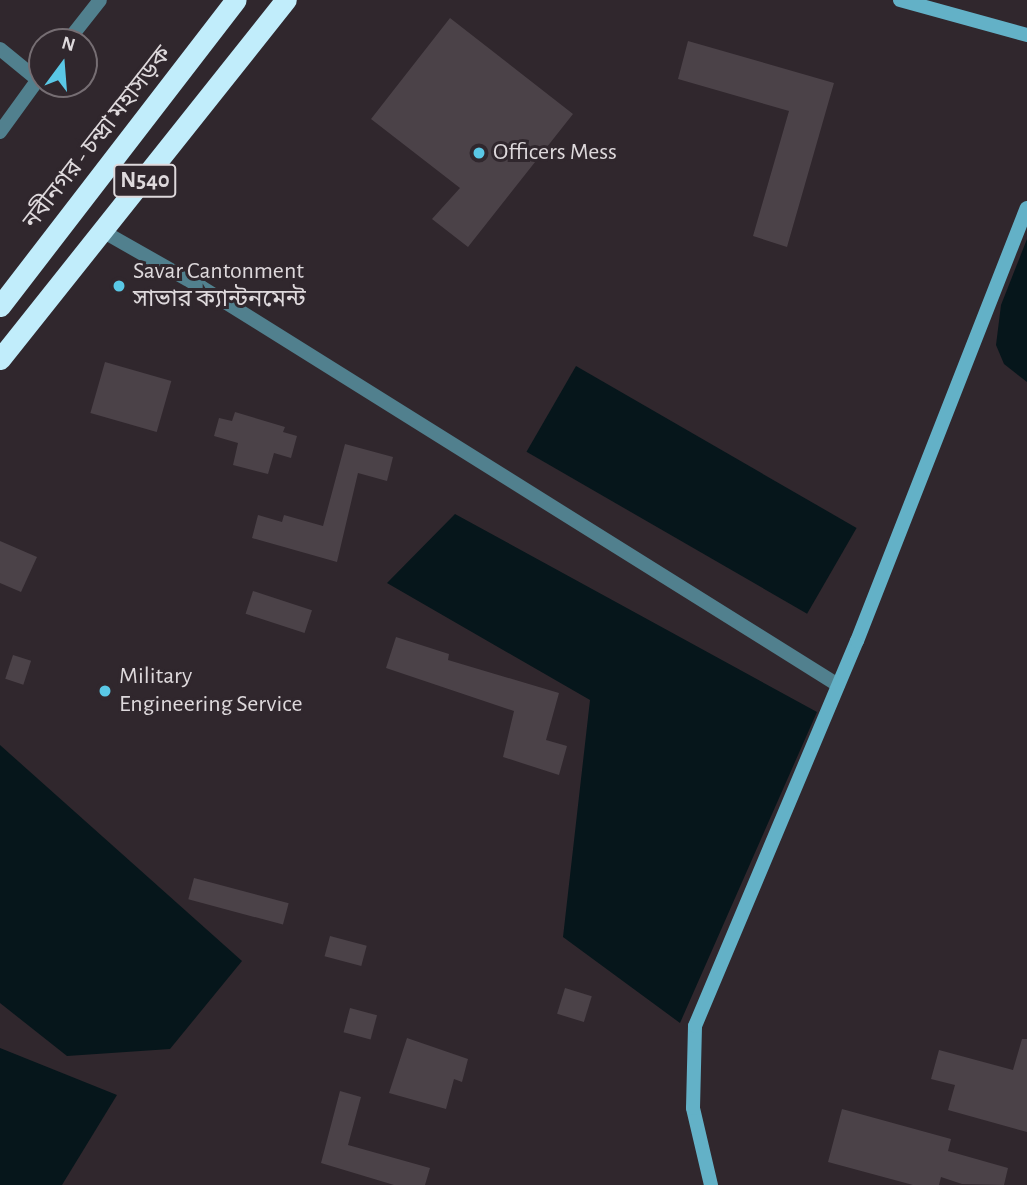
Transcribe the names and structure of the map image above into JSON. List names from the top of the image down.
{
  "streets": {
    "highway": ["নবীনগর - চন্দ্রা মহাসড়ক", "N540"]
  },
  "places": ["Officers Mess", "Savar Cantonment সাভার ক্যান্টনমেন্ট", "Military Engineering Service"],
  "north": "top"
}
